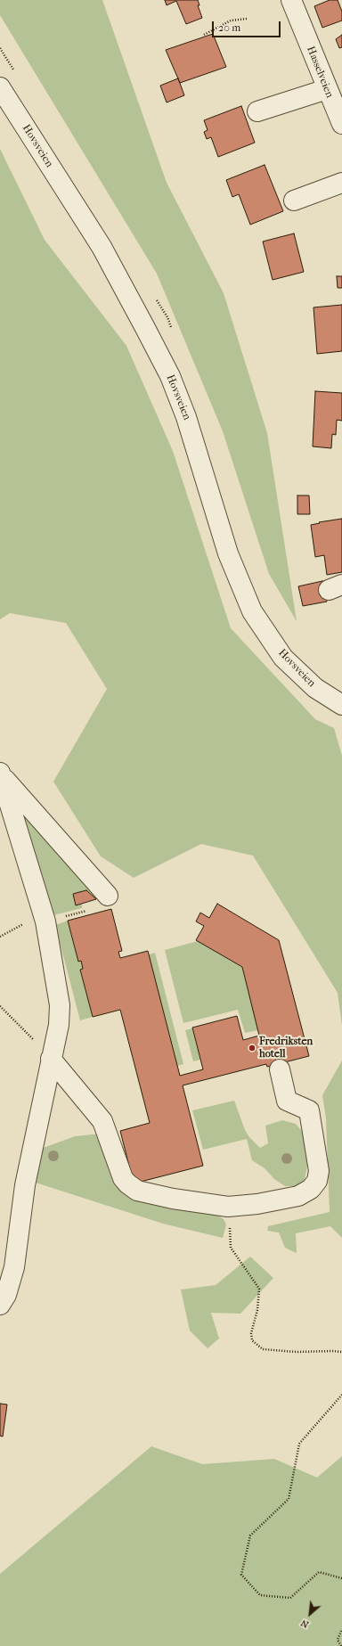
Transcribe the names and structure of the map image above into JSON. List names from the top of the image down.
{
  "streets": {
    "street": ["Hasselveien", "Hovsveien"]
  },
  "places": ["Fredriksten hotell"],
  "scale_bar": "20 m",
  "north": "bottom left"
}
